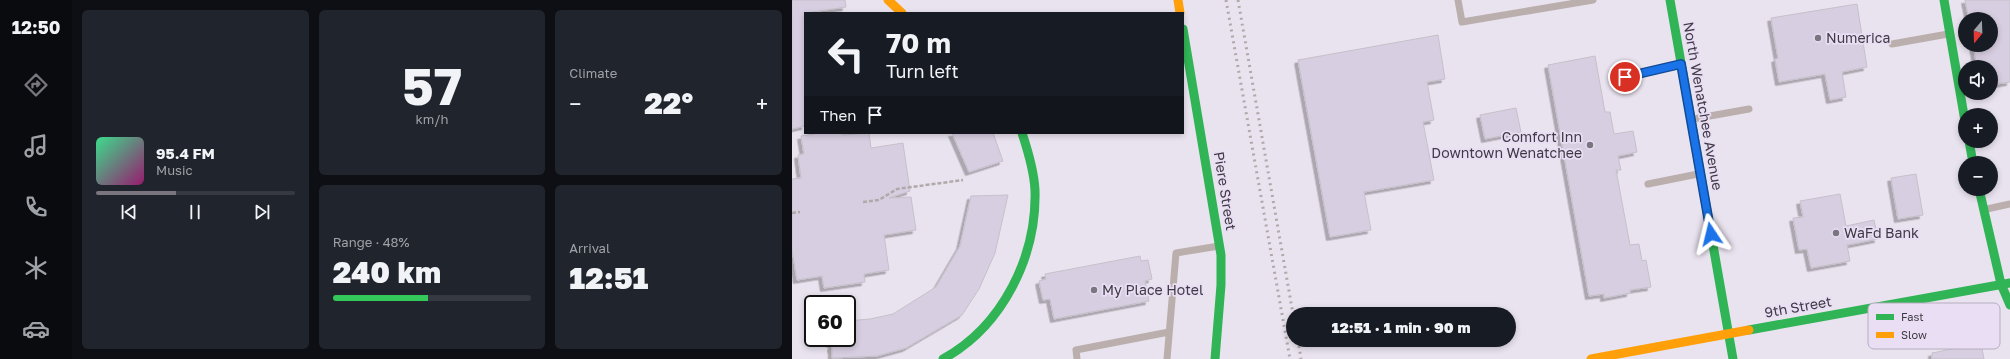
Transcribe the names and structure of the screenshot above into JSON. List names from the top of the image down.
{
  "streets": {
    "street": ["North Wenatchee Avenue", "Piere Street", "9th Street"]
  },
  "crossings": [
    ["North Wenatchee Avenue", "9th Street"]
  ],
  "places": [
    "Numerica",
    "Comfort Inn Downtown Wenatchee",
    "WaFd Bank",
    "My Place Hotel"
  ],
  "legend": ["Fast", "Slow"],
  "north": "bottom",
  "page": {
    "tabs": "12:50",
    "tile": [
      ["57", "km/h"],
      "Climate",
      ["Range · 48%", "240 km"],
      ["Arrival", "12:51"]
    ],
    "map_buttons": ["+", "−"],
    "turn": ["70 m", "Turn left"],
    "heat": ["−", "22°", "+"],
    "then": "Then",
    "song": ["95.4 FM", "Music"],
    "limit": "60",
    "trip": "12:51 · 1 min · 90 m"
  }
}
